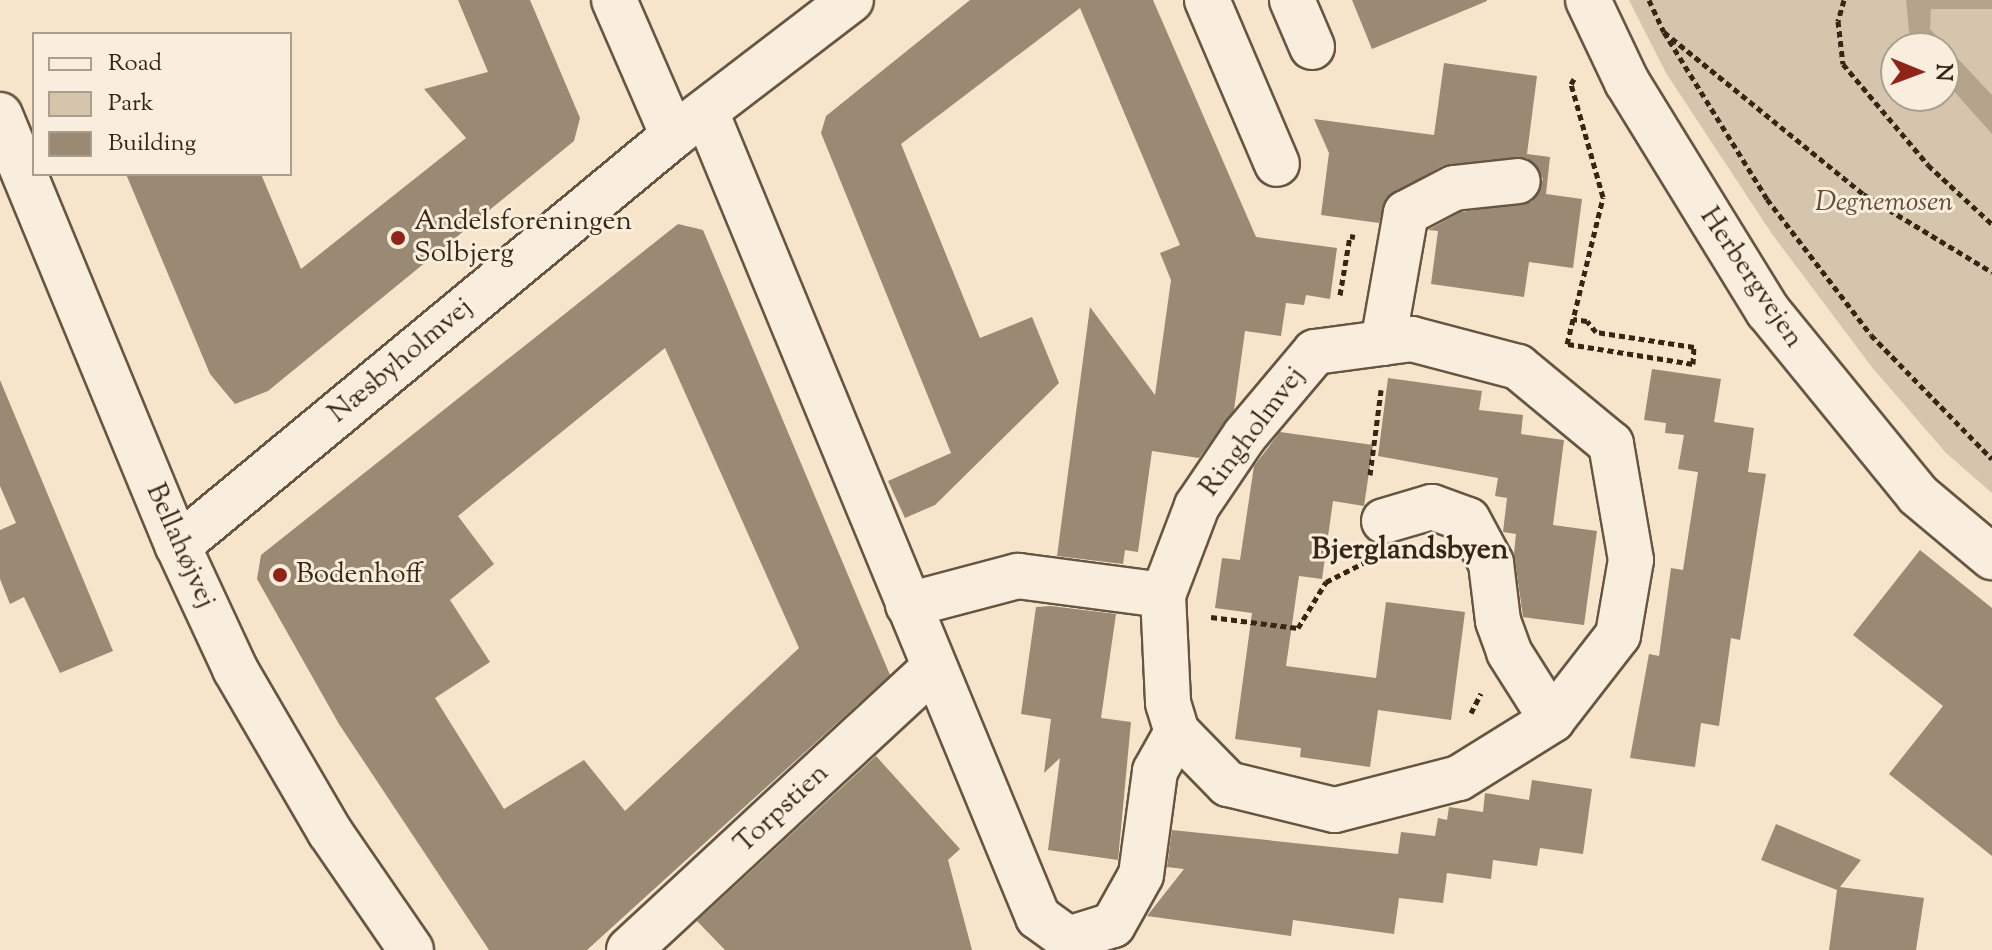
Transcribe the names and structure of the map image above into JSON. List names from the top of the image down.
{
  "streets": {
    "street": [
      "Herbergvejen",
      "Næsbyholmvej",
      "Ringholmvej",
      "Bellahøjvej",
      "Torpstien"
    ]
  },
  "crossings": [
    ["Næsbyholmvej", "Bellahøjvej"]
  ],
  "districts": ["Bjerglandsbyen"],
  "parks": ["Degnemosen"],
  "places": ["Andelsforeningen Solbjerg", "Bodenhoff"],
  "legend": ["Road", "Park", "Building"],
  "north": "right"
}
